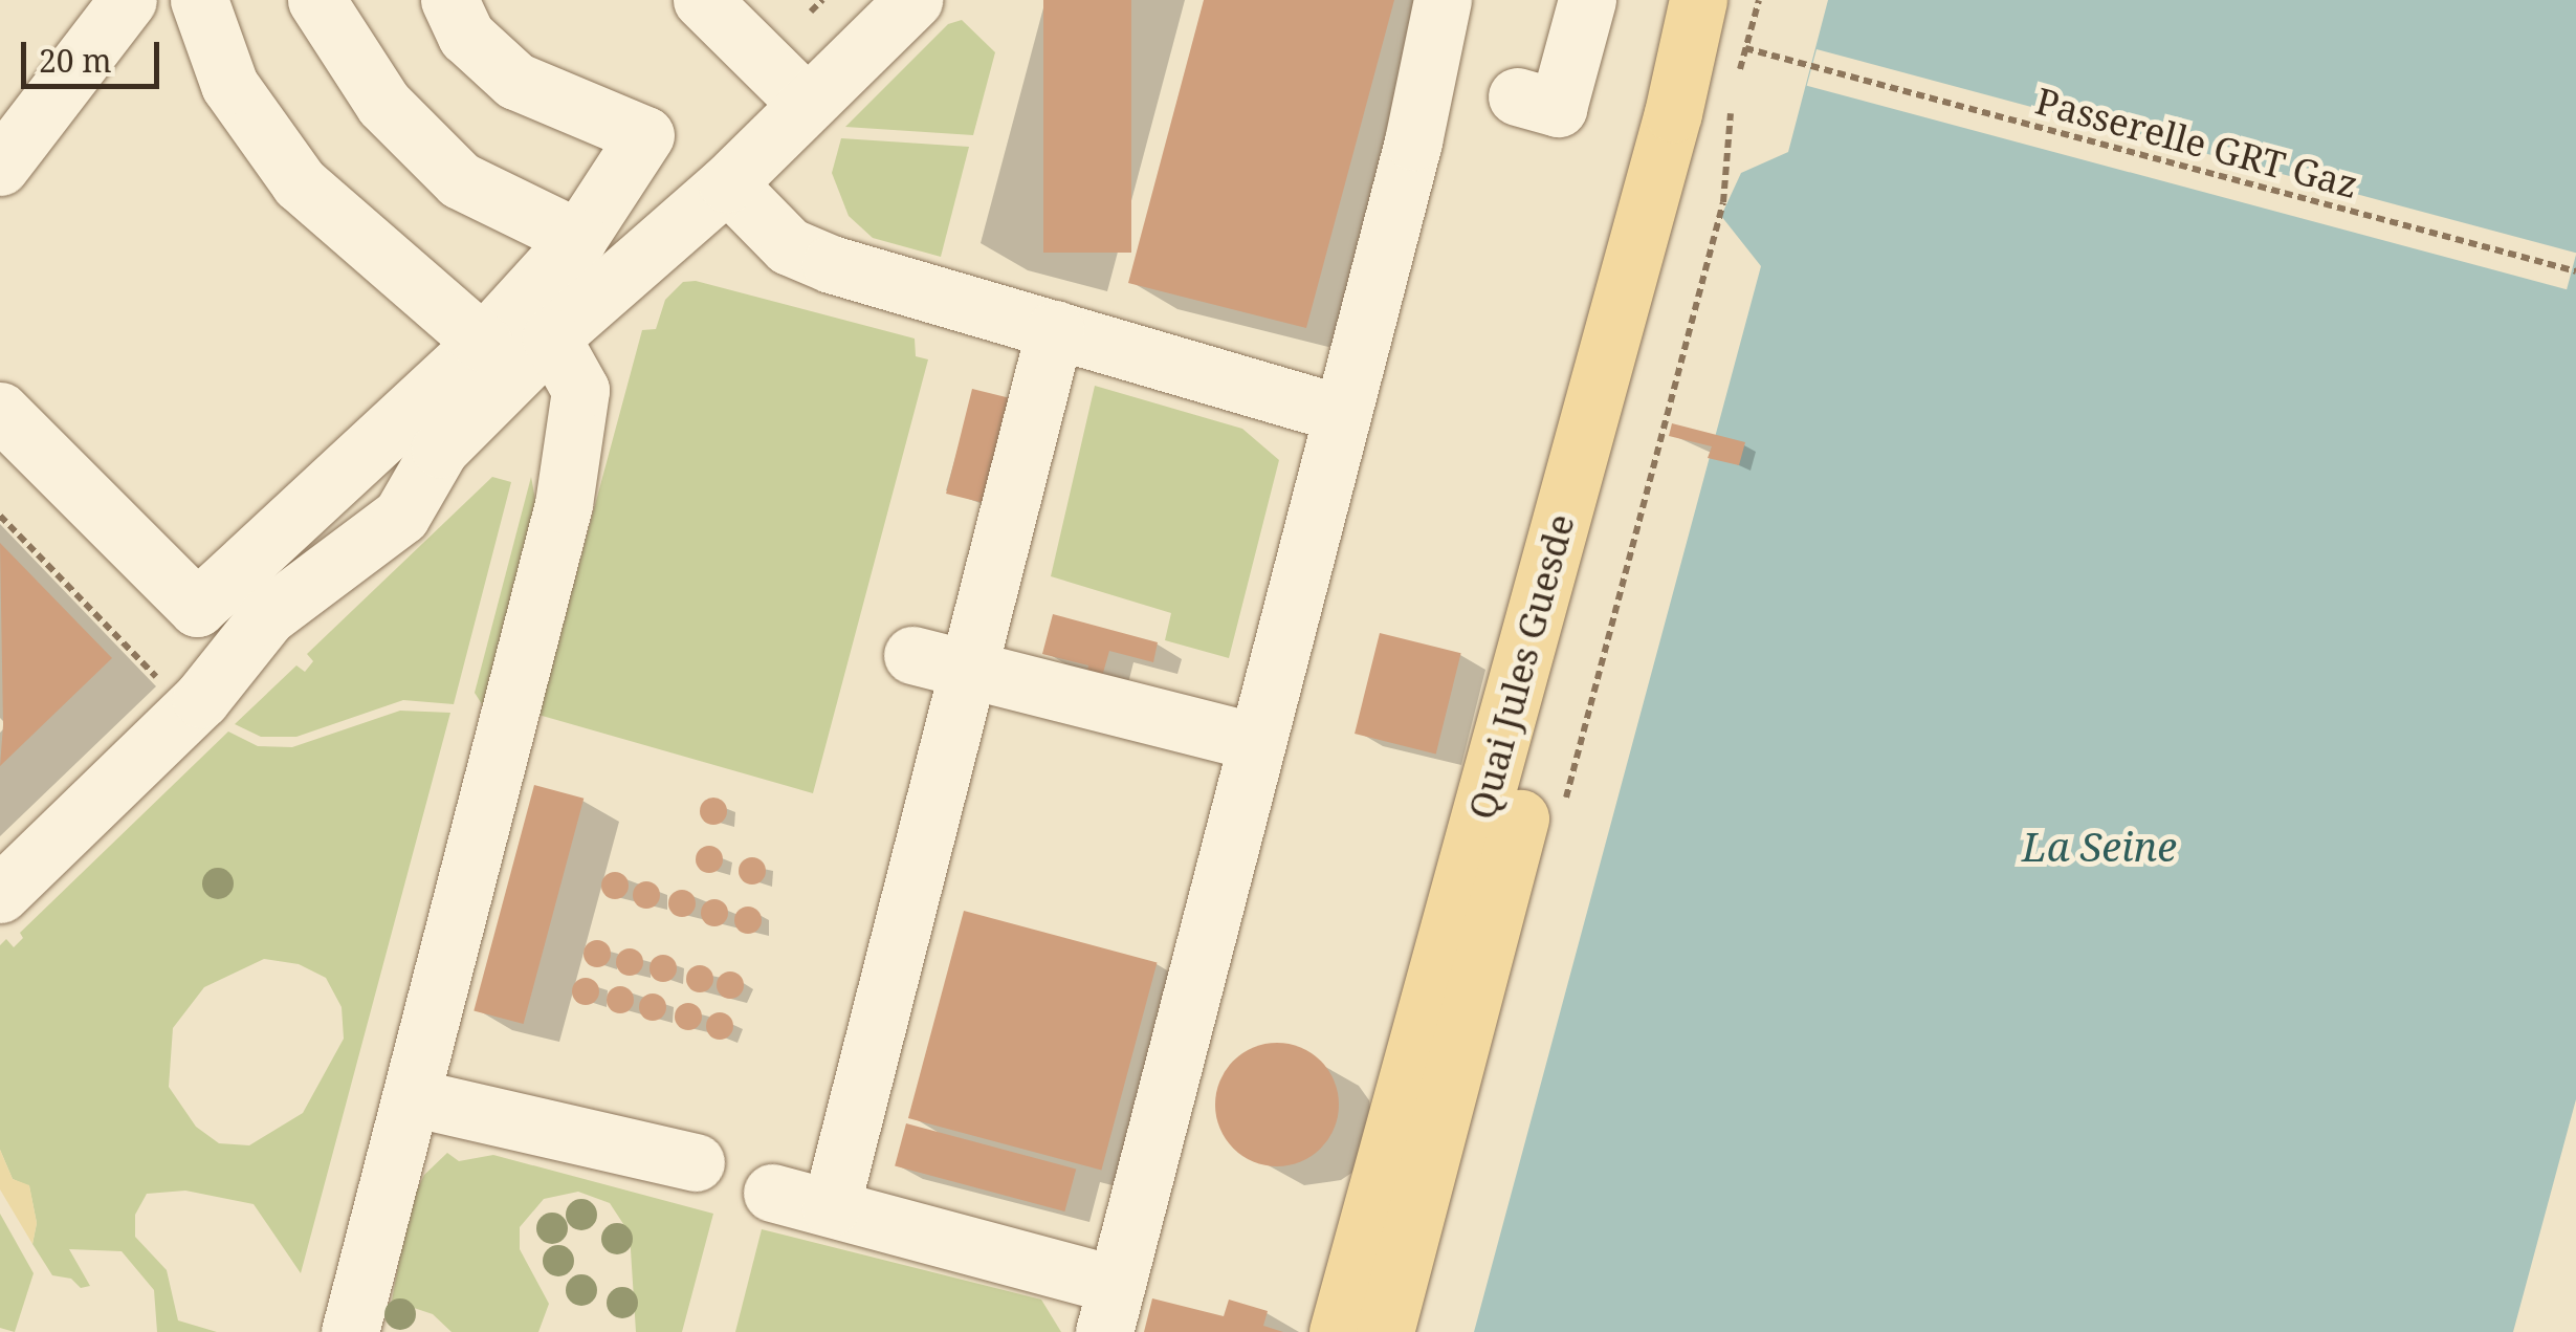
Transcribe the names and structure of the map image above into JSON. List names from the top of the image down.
{
  "streets": {
    "main road": ["Quai Jules Guesde"],
    "path": ["Passerelle GRT Gaz"]
  },
  "crossings": [
    ["Passerelle GRT Gaz", "Quai Jules Guesde"]
  ],
  "water": ["La Seine"],
  "scale_bar": "20 m"
}
